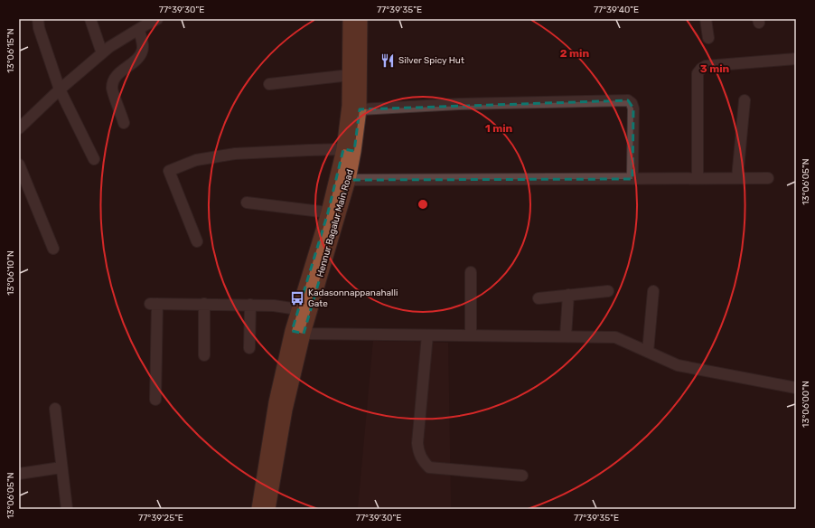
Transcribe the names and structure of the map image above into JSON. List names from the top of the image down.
{
  "streets": {
    "main road": ["Hennur Bagalur Main Road"]
  },
  "places": {
    "restaurant": ["Silver Spicy Hut"],
    "bus stop": ["Kadasonnappanahalli Gate"]
  },
  "coordinates": [
    "77°39'30\"E",
    "77°39'35\"E",
    "77°39'40\"E",
    "13°06'15\"N",
    "13°06'05\"N",
    "13°06'10\"N",
    "13°06'00\"N",
    "77°39'25\"E"
  ],
  "rings": ["2 min", "3 min", "1 min"]
}
